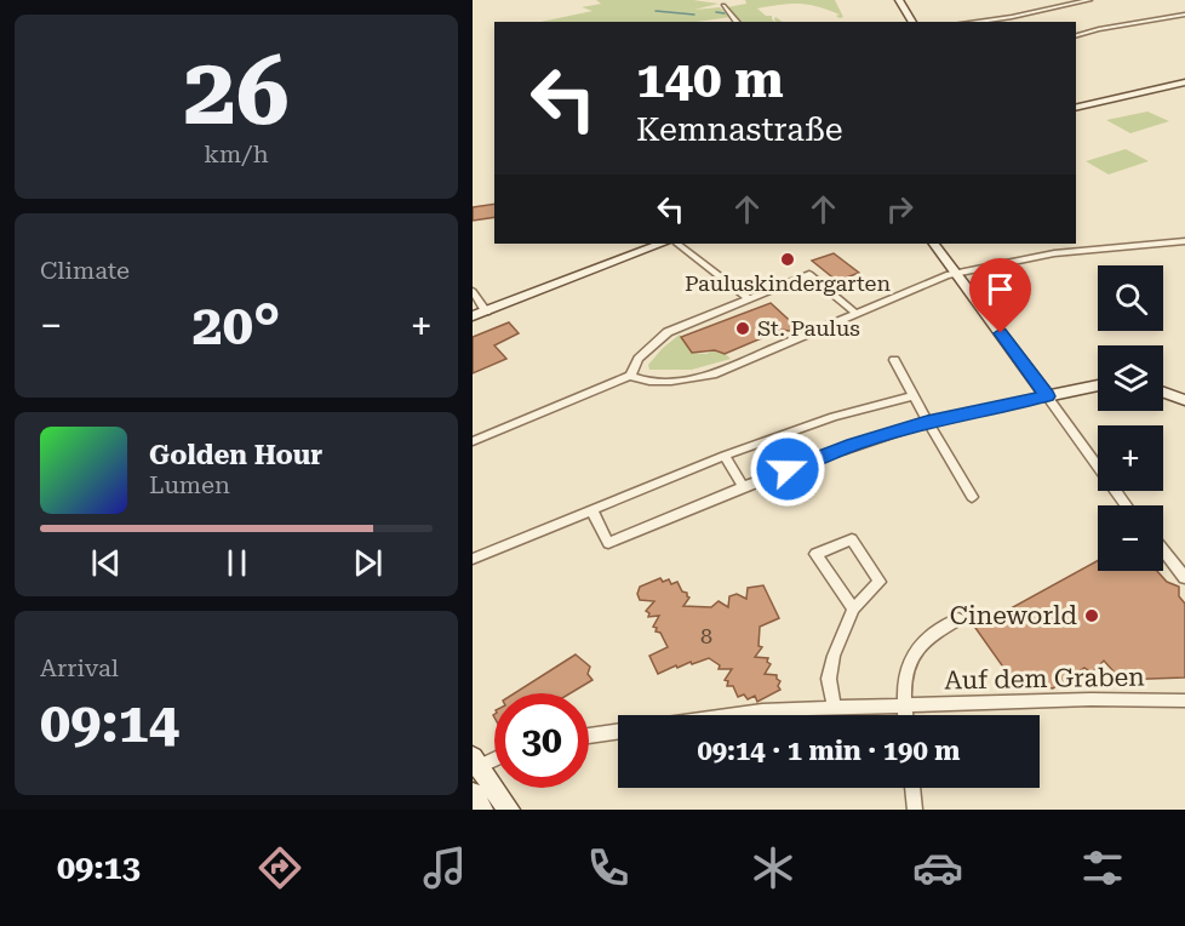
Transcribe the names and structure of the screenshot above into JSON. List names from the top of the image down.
{
  "streets": {
    "street": ["Auf dem Graben"]
  },
  "places": ["Pauluskindergarten", "St. Paulus", "Cineworld"],
  "house_numbers": ["8"],
  "page": {
    "tile": [
      ["26", "km/h"],
      "Climate",
      ["Arrival", "09:14"]
    ],
    "turn": ["140 m", "Kemnastraße"],
    "map_buttons": ["+", "−"],
    "heat": ["−", "20°", "+"],
    "song": ["Golden Hour", "Lumen"],
    "limit": "30",
    "trip": "09:14 · 1 min · 190 m",
    "tabs": "09:13"
  }
}
